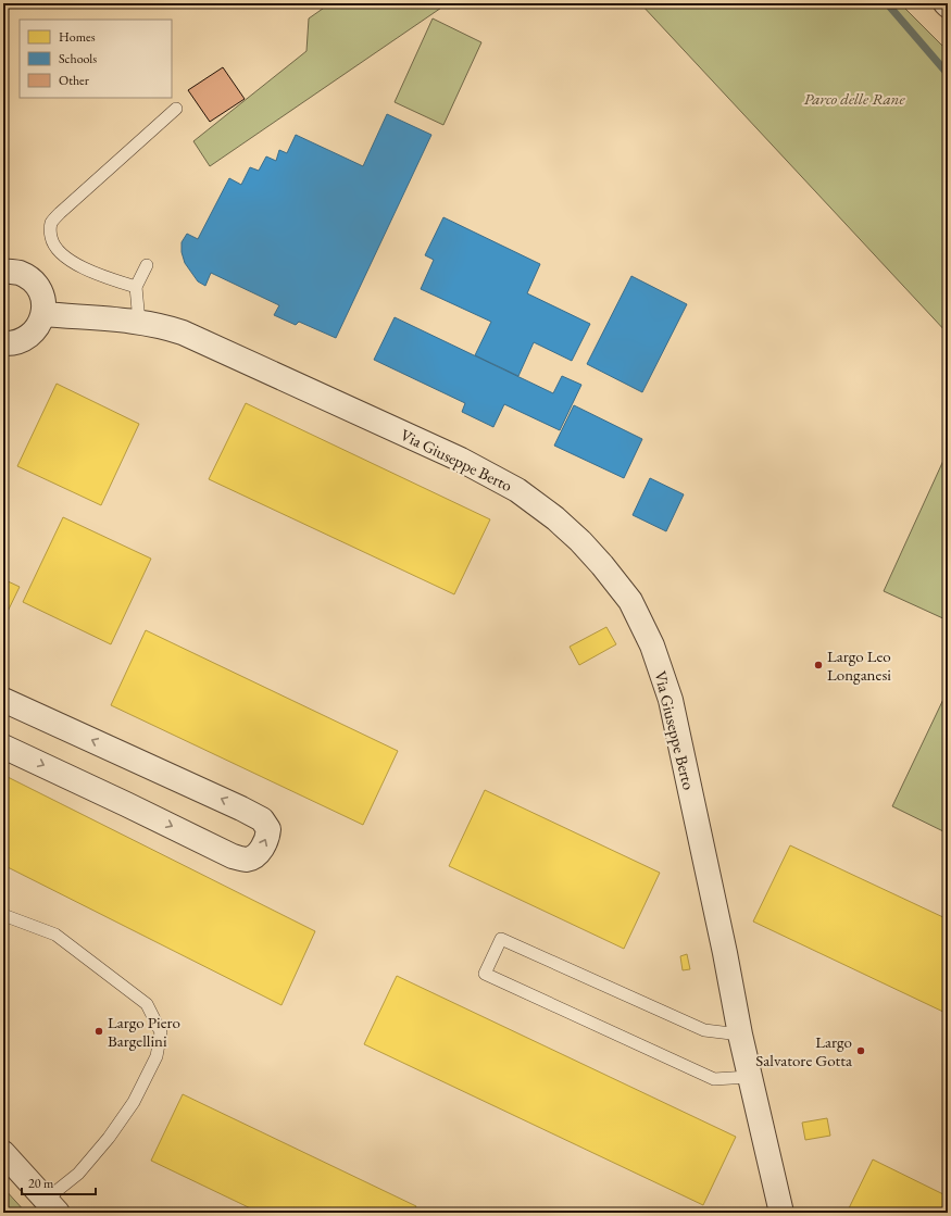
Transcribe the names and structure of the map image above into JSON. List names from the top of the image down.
{
  "streets": {
    "street": ["Via Giuseppe Berto"]
  },
  "parks": ["Parco delle Rane"],
  "places": ["Largo Leo Longanesi", "Largo Piero Bargellini", "Largo Salvatore Gotta"],
  "legend": ["Homes", "Schools", "Other"],
  "scale_bar": "20 m"
}
